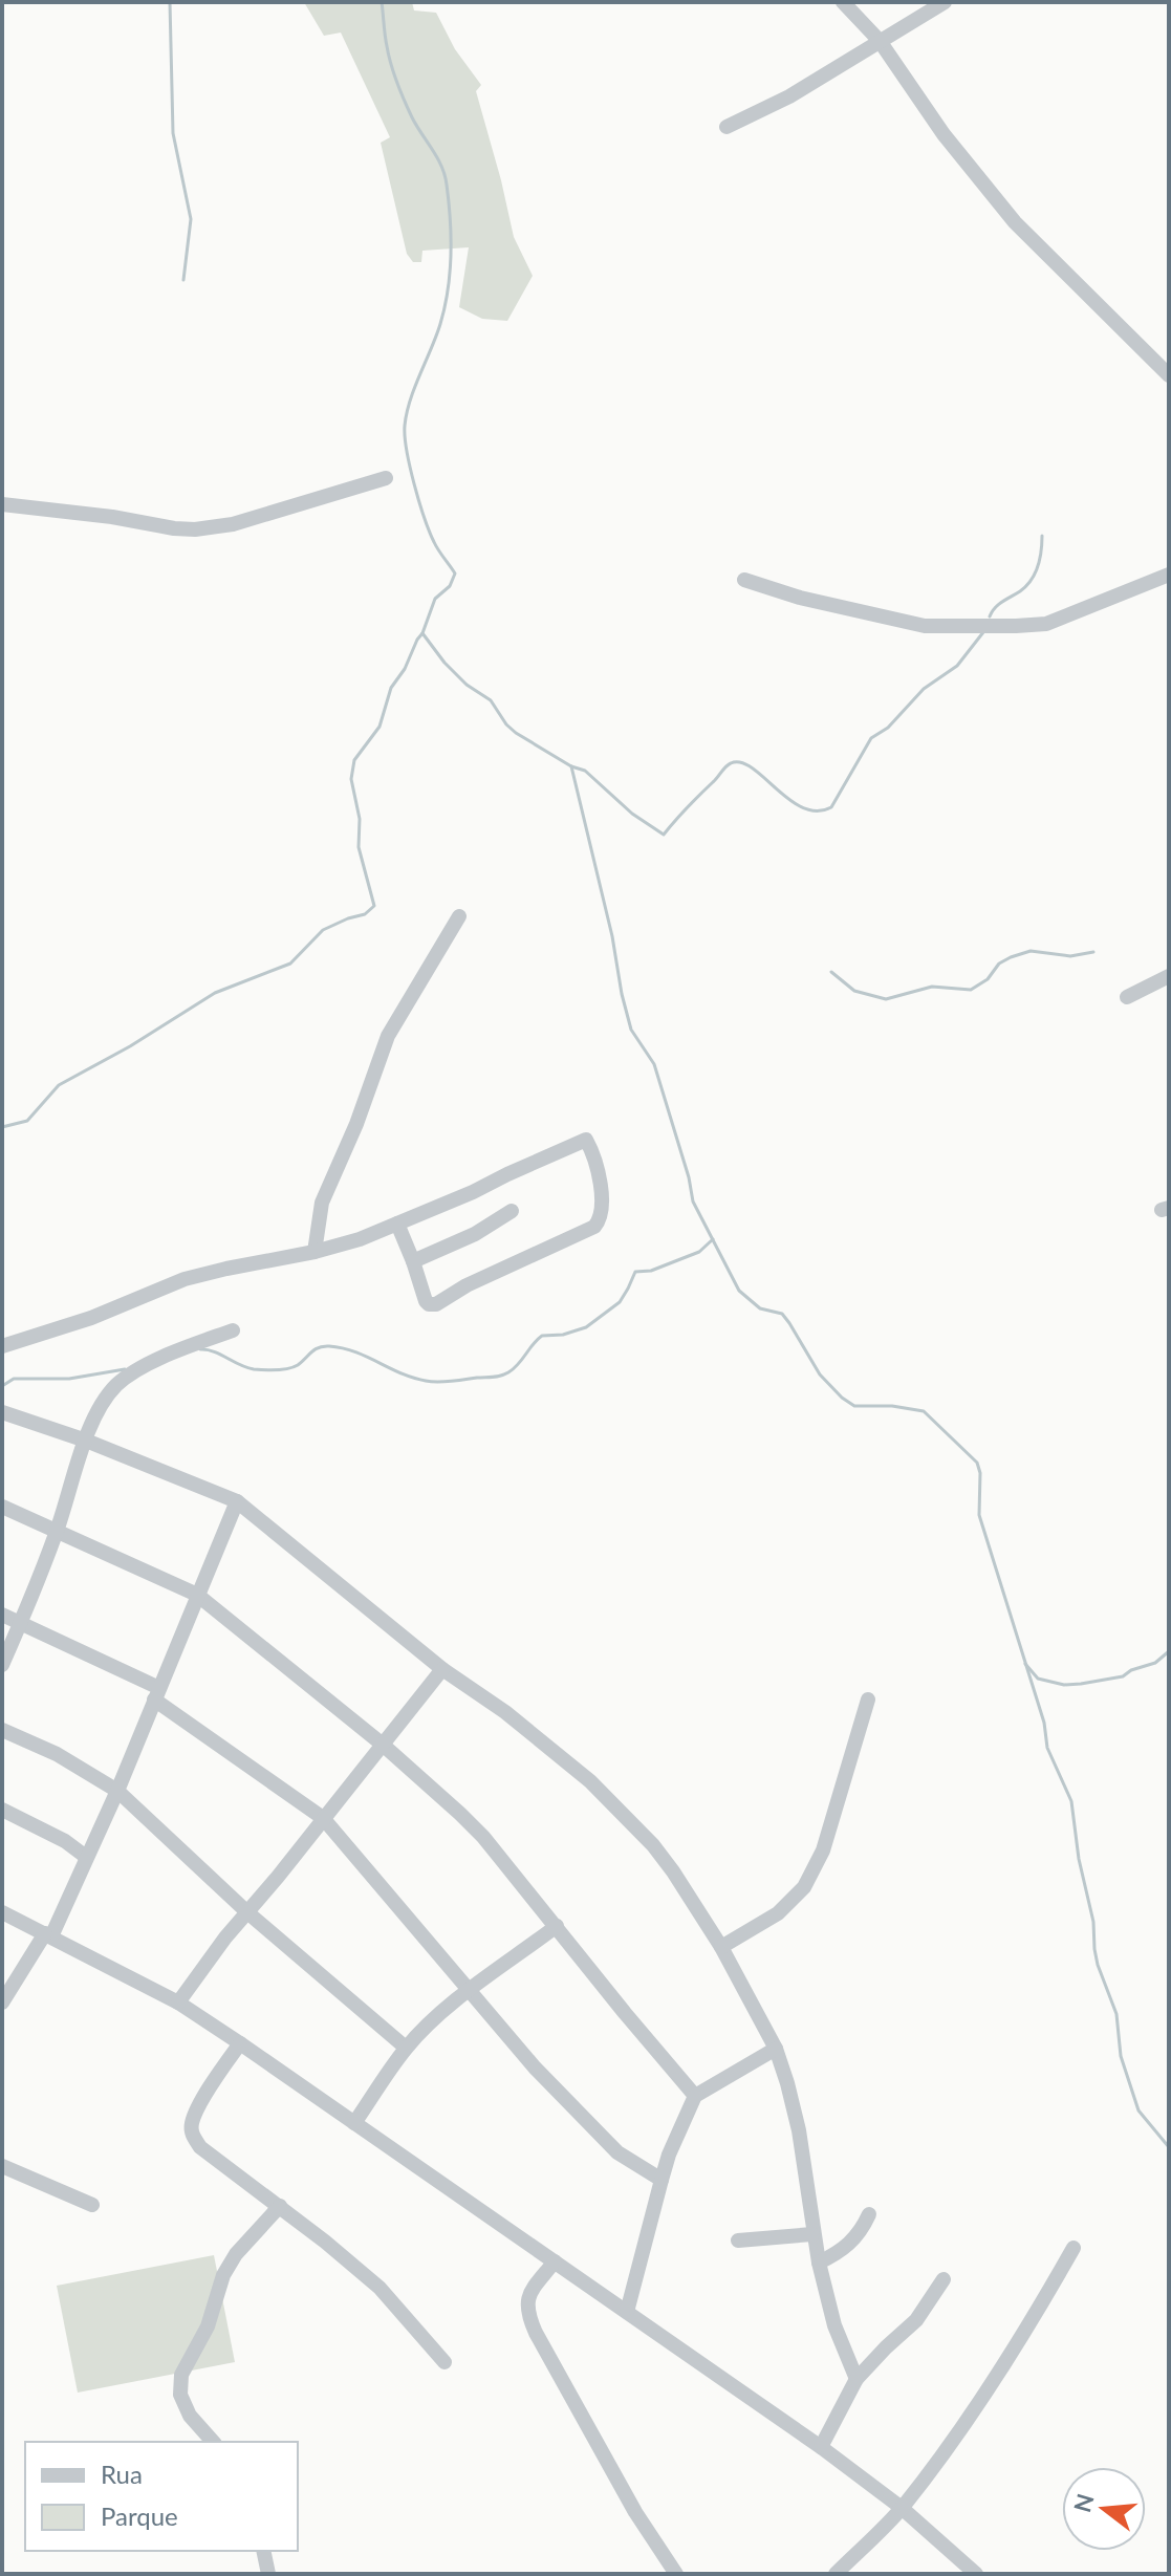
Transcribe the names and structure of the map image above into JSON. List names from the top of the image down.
{
  "legend": ["Rua", "Parque"],
  "north": "left"
}
